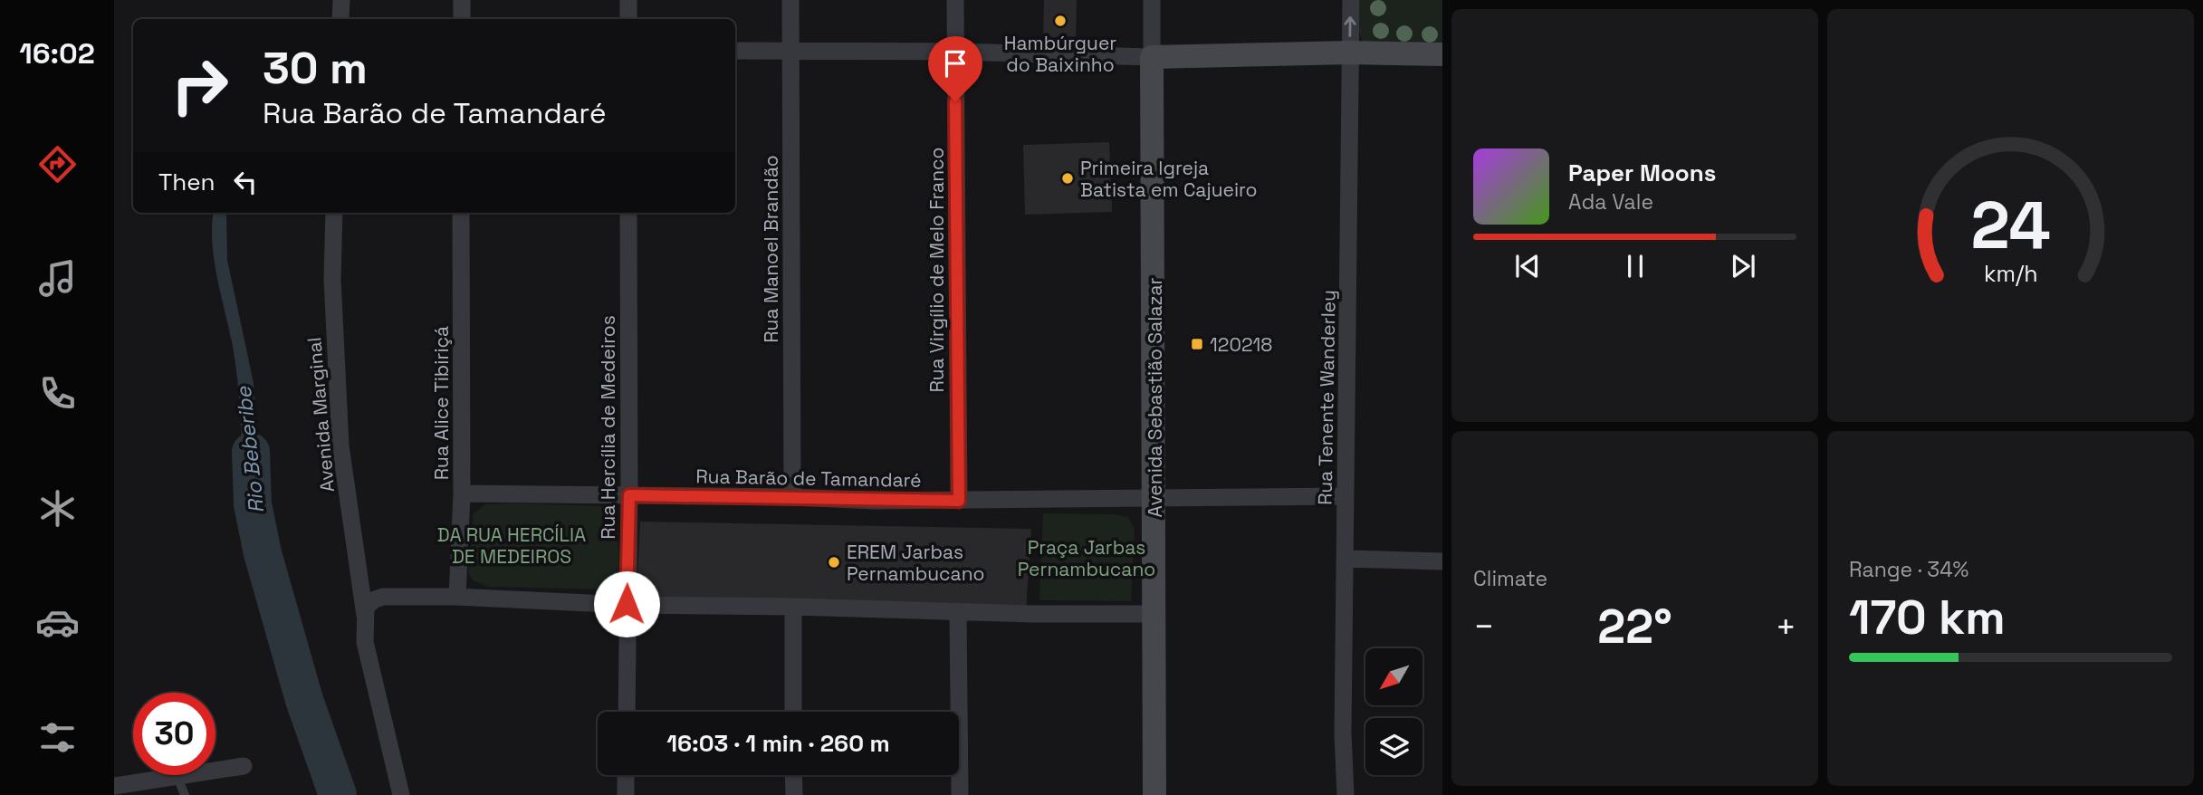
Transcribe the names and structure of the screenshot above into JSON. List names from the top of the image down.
{
  "streets": {
    "street": [
      "Rua Manoel Brandão",
      "Rua Virgílio de Melo Franco",
      "Avenida Sebastião Salazar",
      "Rua Tenente Wanderley",
      "Rua Alice Tibiriçá",
      "Avenida Marginal",
      "Rua Hercília de Medeiros",
      "Rua Barão de Tamandaré"
    ]
  },
  "crossings": [
    ["Rua Manoel Brandão", "Rua Barão de Tamandaré"],
    ["Rua Virgílio de Melo Franco", "Rua Barão de Tamandaré"],
    ["Avenida Sebastião Salazar", "Rua Barão de Tamandaré"],
    ["Rua Tenente Wanderley", "Rua Barão de Tamandaré"],
    ["Rua Alice Tibiriçá", "Rua Barão de Tamandaré"],
    ["Rua Hercília de Medeiros", "Rua Barão de Tamandaré"]
  ],
  "water": ["Rio Beberibe"],
  "parks": ["DA RUA HERCÍLIA DE MEDEIROS", "Praça Jarbas Pernambucano"],
  "places": {
    "other": ["Hambúrguer do Baixinho", "Primeira Igreja Batista em Cajueiro", "EREM Jarbas Pernambucano"],
    "transit": ["120218"]
  },
  "north": "bottom left",
  "page": {
    "tabs": "16:02",
    "turn": ["30 m", "Rua Barão de Tamandaré"],
    "song": ["Paper Moons", "Ada Vale"],
    "then": "Then",
    "tile": [
      "Climate",
      ["Range · 34%", "170 km"]
    ],
    "heat": ["−", "22°", "+"],
    "limit": "30",
    "trip": "16:03 · 1 min · 260 m",
    "gauge": ["24", "km/h"]
  }
}
